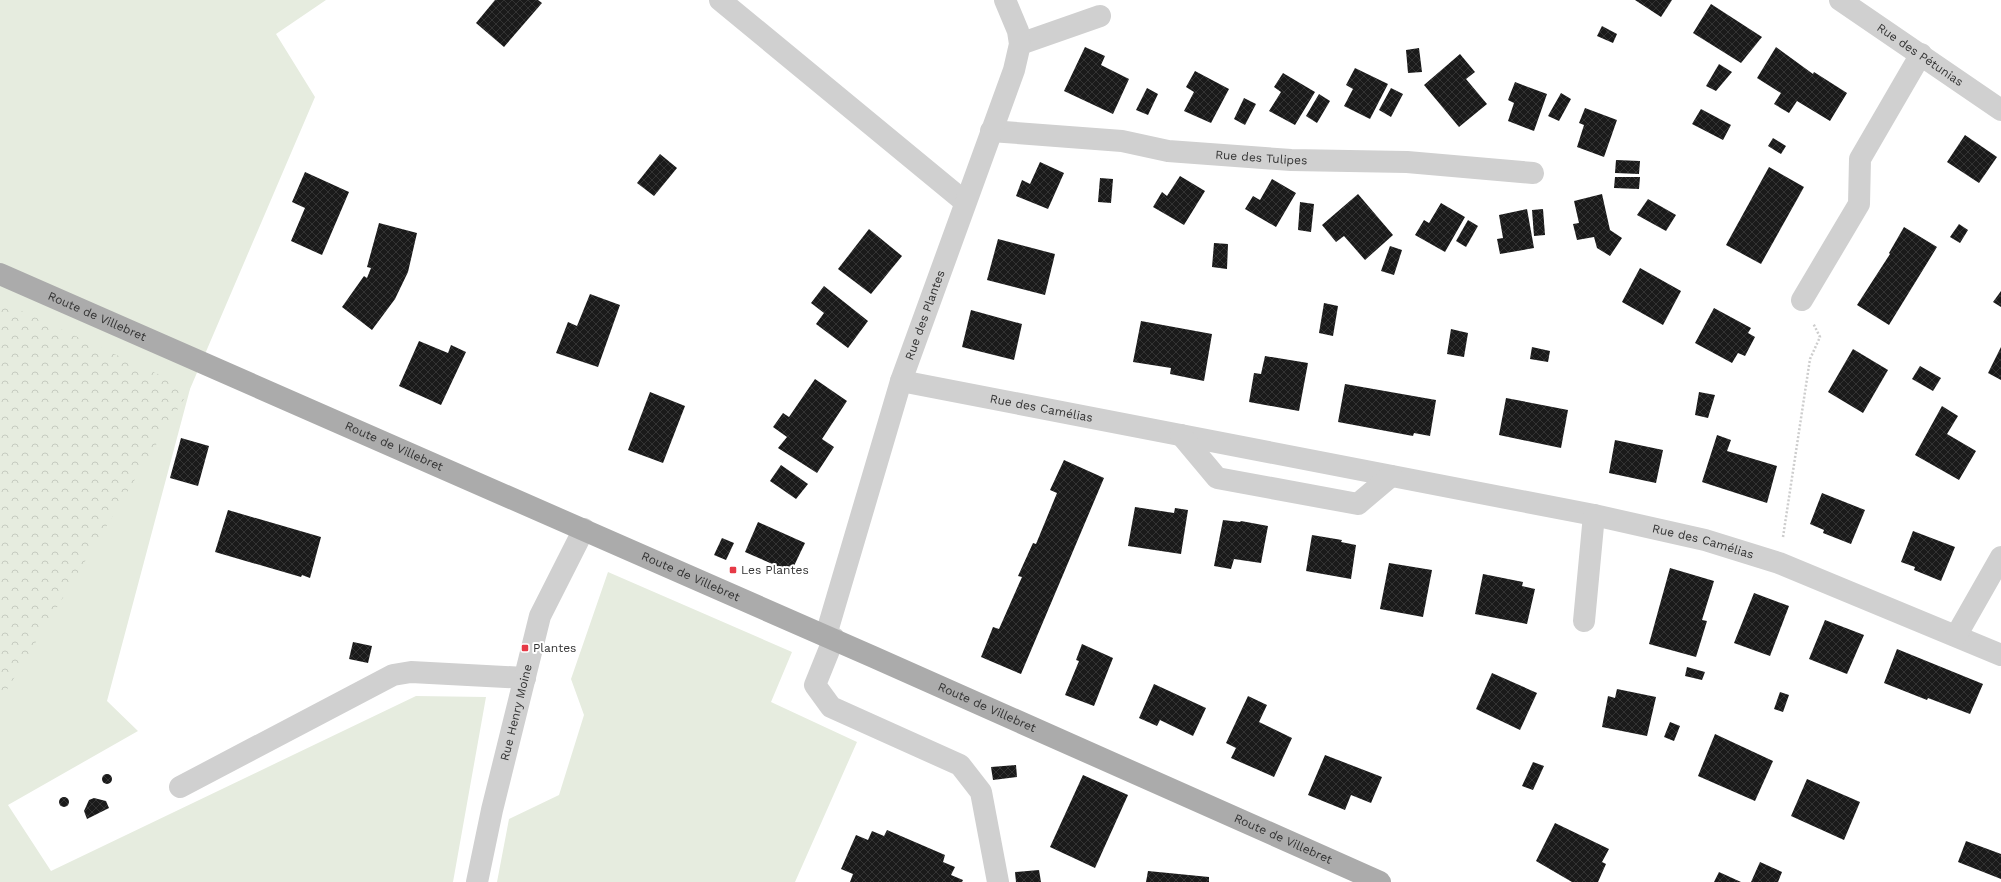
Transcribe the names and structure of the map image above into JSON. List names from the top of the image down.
{
  "streets": {
    "main road": ["Route de Villebret"],
    "street": [
      "Rue des Pétunias",
      "Rue des Tulipes",
      "Rue des Plantes",
      "Rue des Camélias",
      "Rue Henry Moine"
    ]
  },
  "crossings": [
    ["Rue des Tulipes", "Rue des Plantes"],
    ["Rue des Plantes", "Route de Villebret"],
    ["Rue des Plantes", "Rue des Camélias"],
    ["Route de Villebret", "Rue Henry Moine"]
  ],
  "places": {
    "transit": ["Les Plantes", "Plantes"]
  }
}
